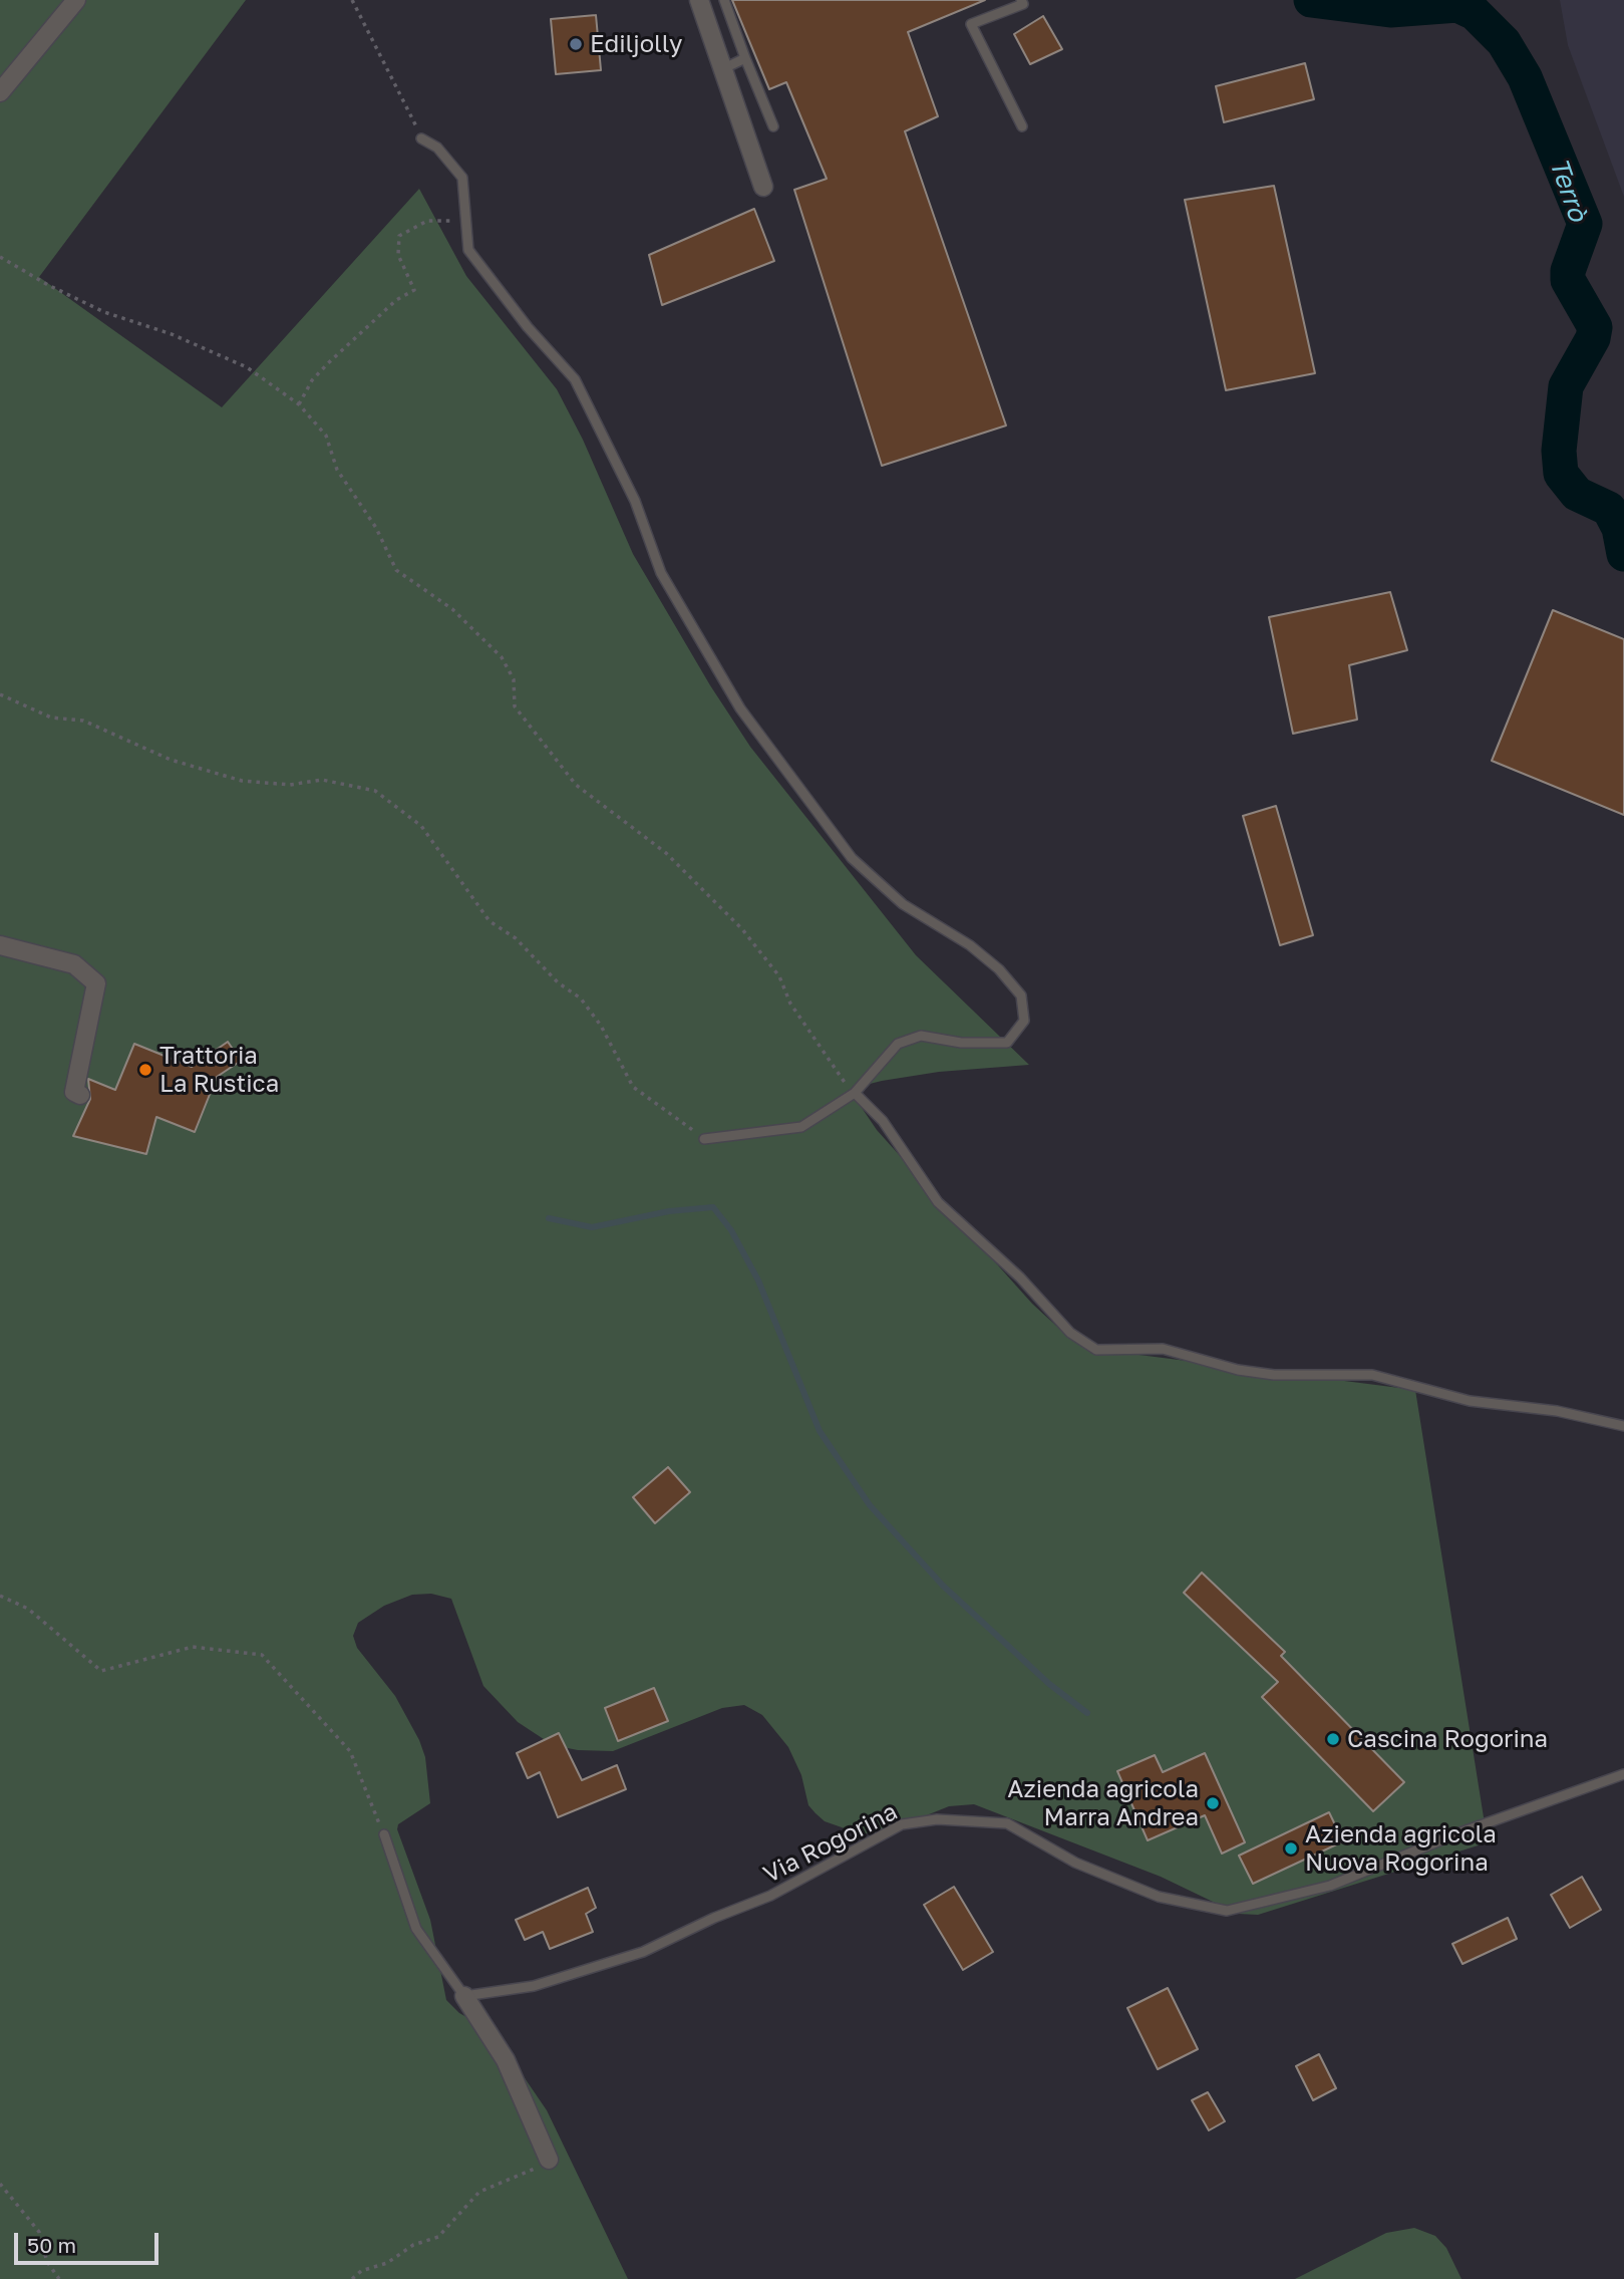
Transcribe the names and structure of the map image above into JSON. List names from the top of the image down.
{
  "streets": {
    "lane": ["Via Rogorina"]
  },
  "water": ["Terrò"],
  "places": [
    "Ediljolly",
    "Trattoria La Rustica",
    "Cascina Rogorina",
    "Azienda agricola Marra Andrea",
    "Azienda agricola Nuova Rogorina"
  ],
  "scale_bar": "50 m"
}
